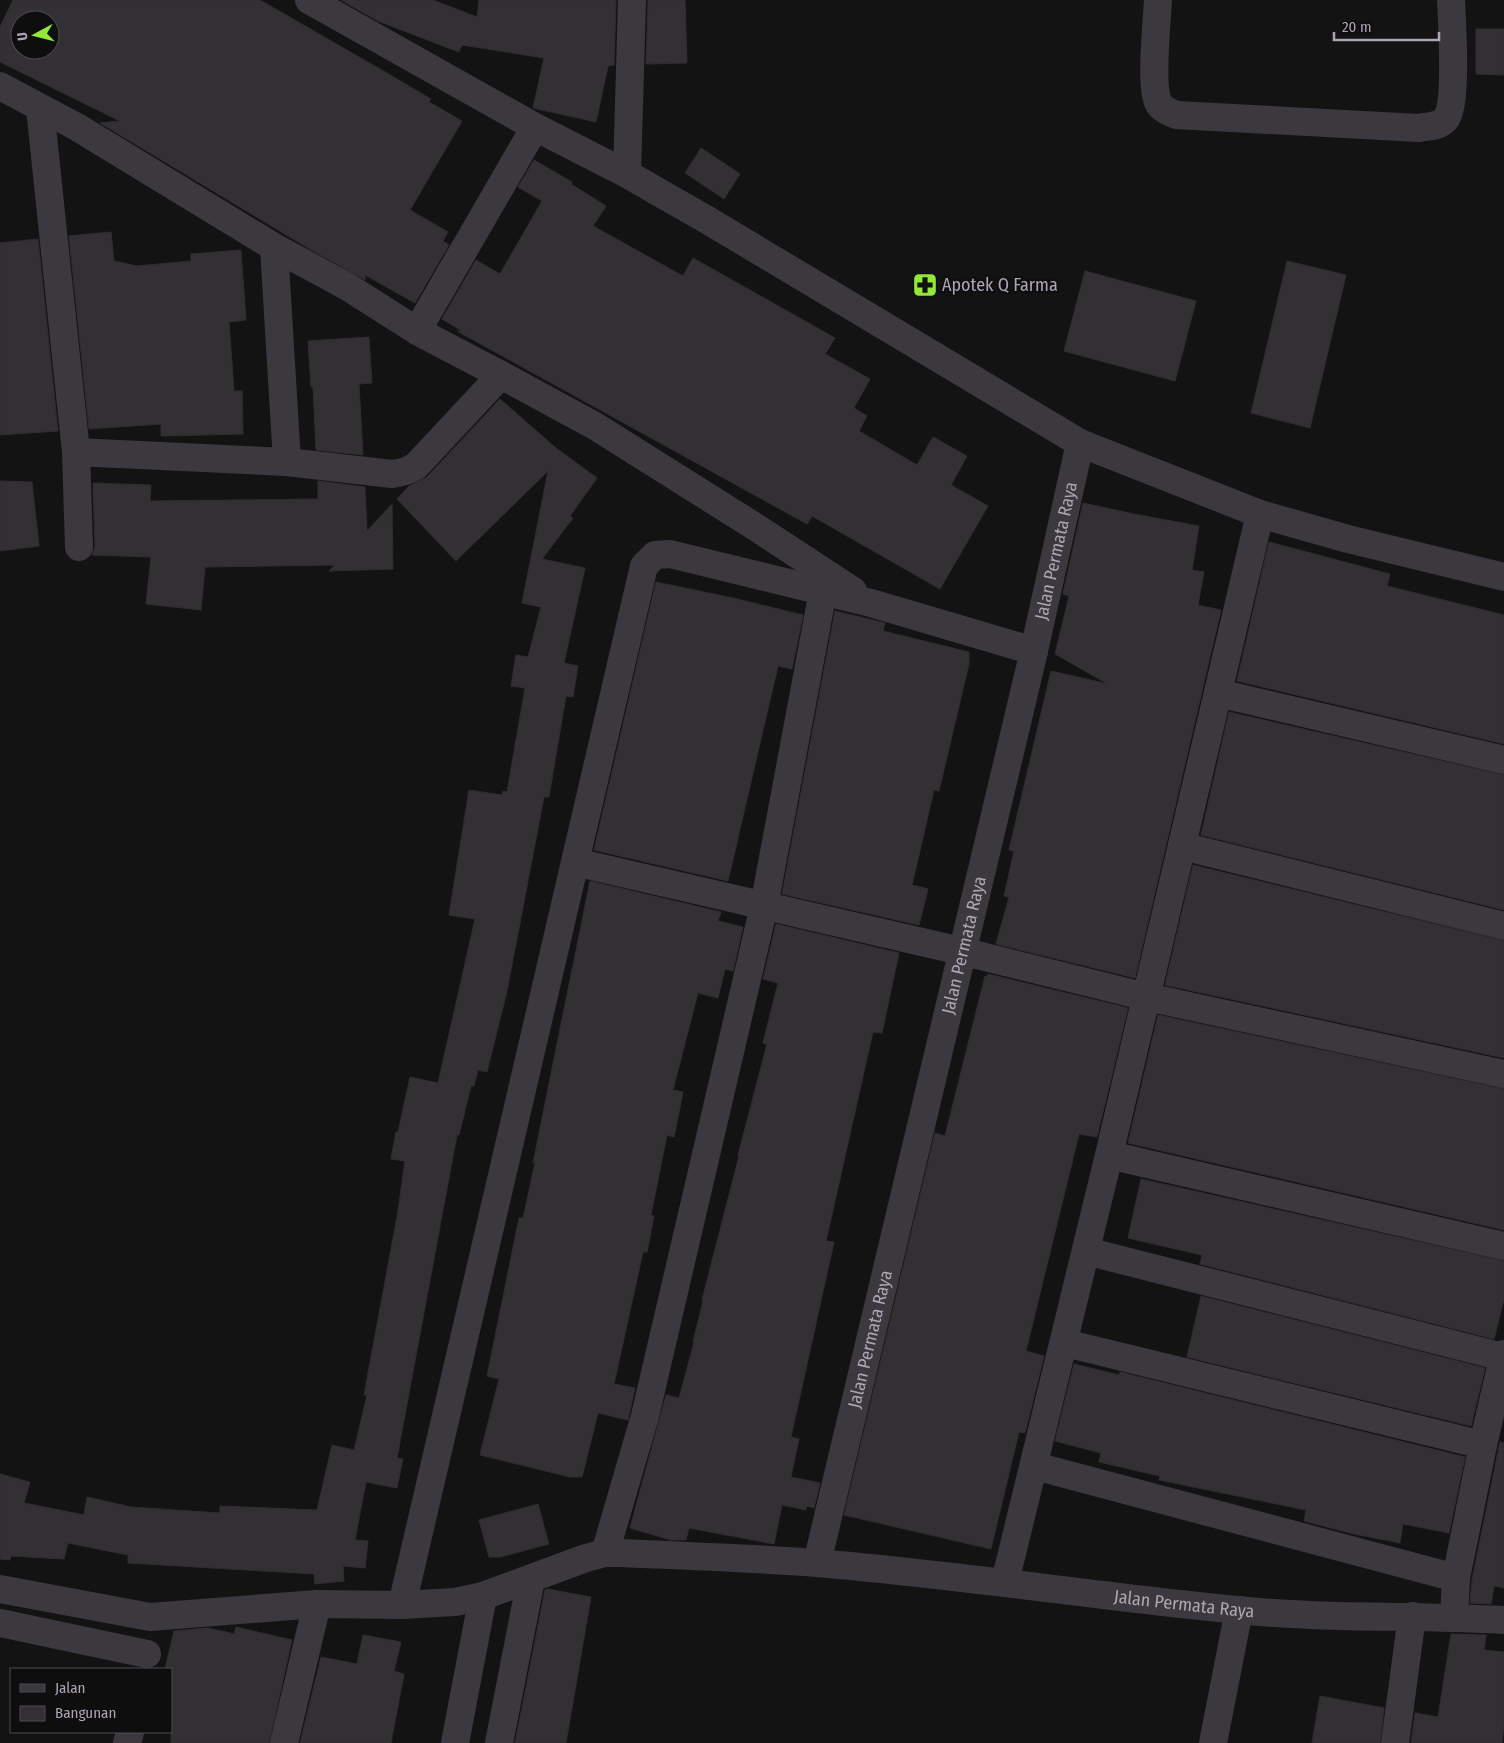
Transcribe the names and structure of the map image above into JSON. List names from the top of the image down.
{
  "streets": {
    "street": ["Jalan Permata Raya"]
  },
  "places": {
    "pharmacy": ["Apotek Q Farma"]
  },
  "legend": ["Jalan", "Bangunan"],
  "scale_bar": "20 m",
  "north": "left"
}
